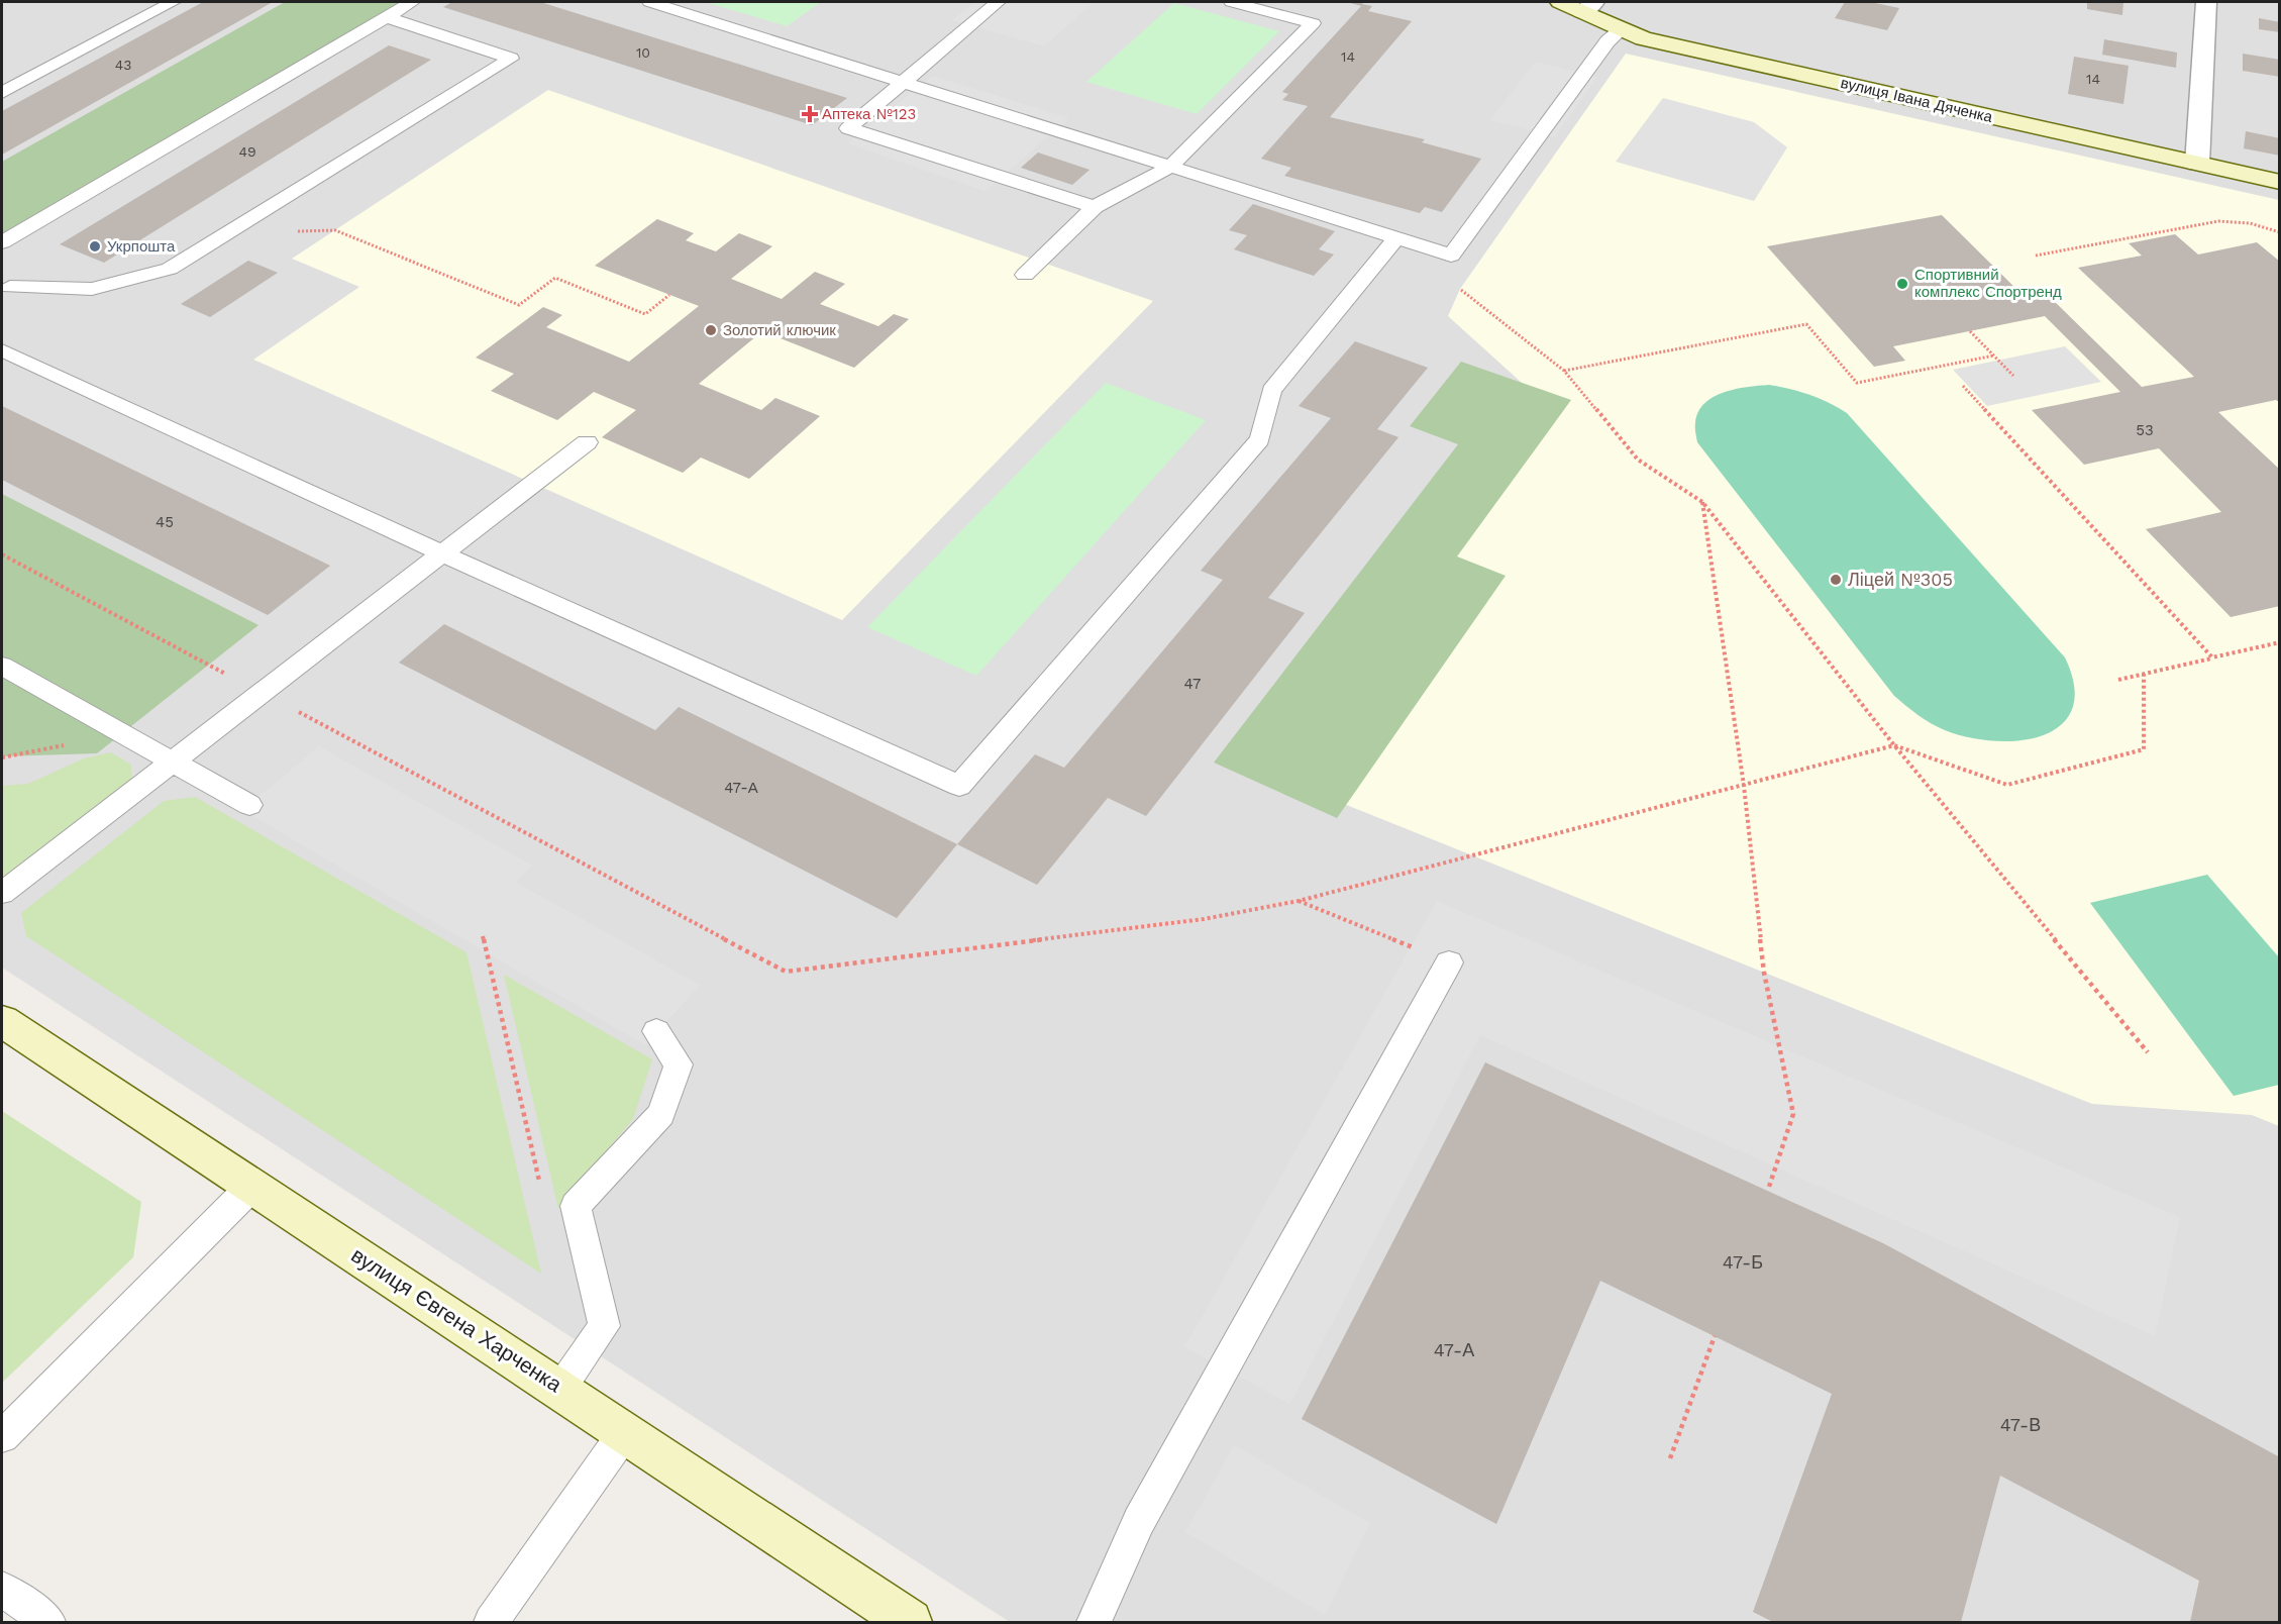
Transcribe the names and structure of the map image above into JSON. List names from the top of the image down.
{
  "streets": {
    "street": ["вулиця Івана Дяченка", "вулиця Євгена Харченка"]
  },
  "places": {
    "health": ["Аптека №123"],
    "other": [
      "Укрпошта",
      "Спортивний комплекс Спортренд",
      "Золотий ключик",
      "Ліцей №305"
    ]
  },
  "house_numbers": [
    "10",
    "14",
    "43",
    "14",
    "49",
    "53",
    "45",
    "47",
    "47-А",
    "47-Б",
    "47-А",
    "47-В"
  ]
}
